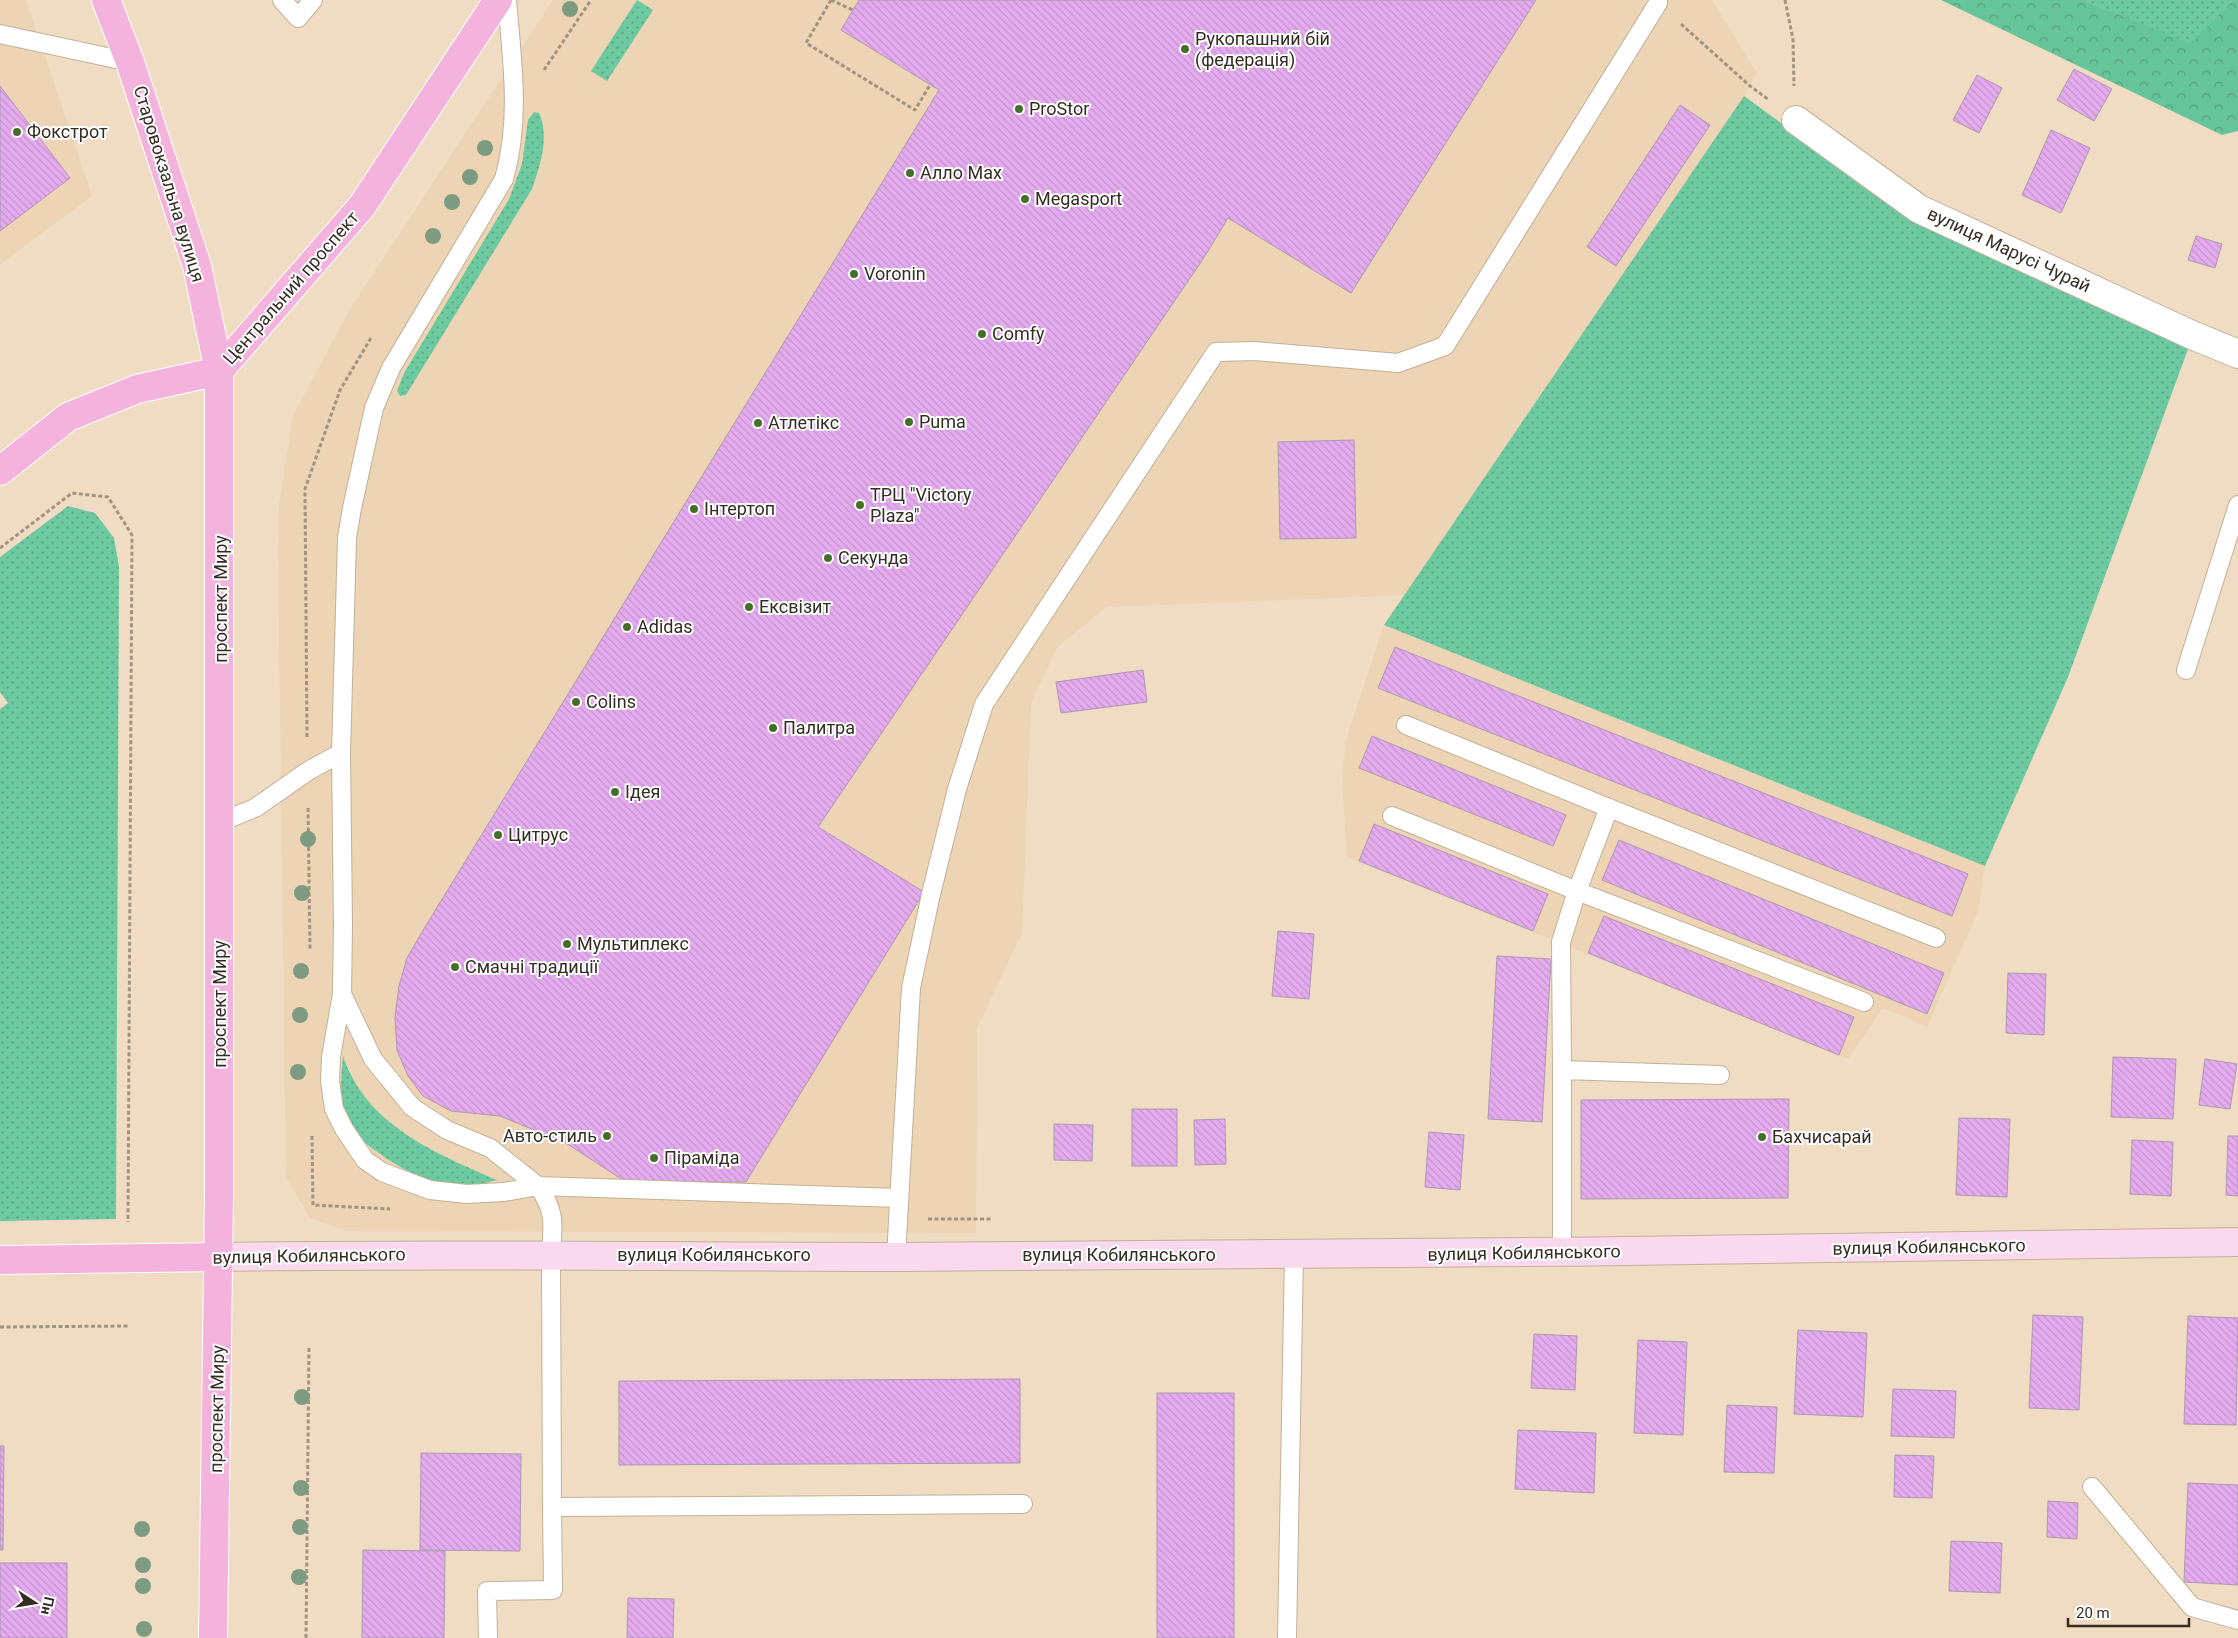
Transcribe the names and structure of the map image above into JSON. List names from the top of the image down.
{
  "streets": {
    "main road": [
      "Старовокзальна вулиця",
      "Центральний проспект",
      "проспект Миру",
      "вулиця Кобилянського"
    ],
    "street": ["вулиця Марусі Чурай"]
  },
  "crossings": [
    ["Старовокзальна вулиця", "Центральний проспект"],
    ["Старовокзальна вулиця", "проспект Миру"],
    ["Центральний проспект", "проспект Миру"],
    ["проспект Миру", "вулиця Кобилянського"]
  ],
  "places": [
    "Рукопашний бій (федерація)",
    "ProStor",
    "Фокстрот",
    "Алло Max",
    "Megasport",
    "Voronin",
    "Comfy",
    "Puma",
    "Атлетікс",
    "ТРЦ \"Victory Plaza\"",
    "Інтертоп",
    "Секунда",
    "Ексвізит",
    "Adidas",
    "Colins",
    "Палитра",
    "Ідея",
    "Цитрус",
    "Мультиплекс",
    "Смачні традиції",
    "Авто-стиль",
    "Бахчисарай",
    "Піраміда"
  ],
  "scale_bar": "20 m",
  "north": "right"
}
